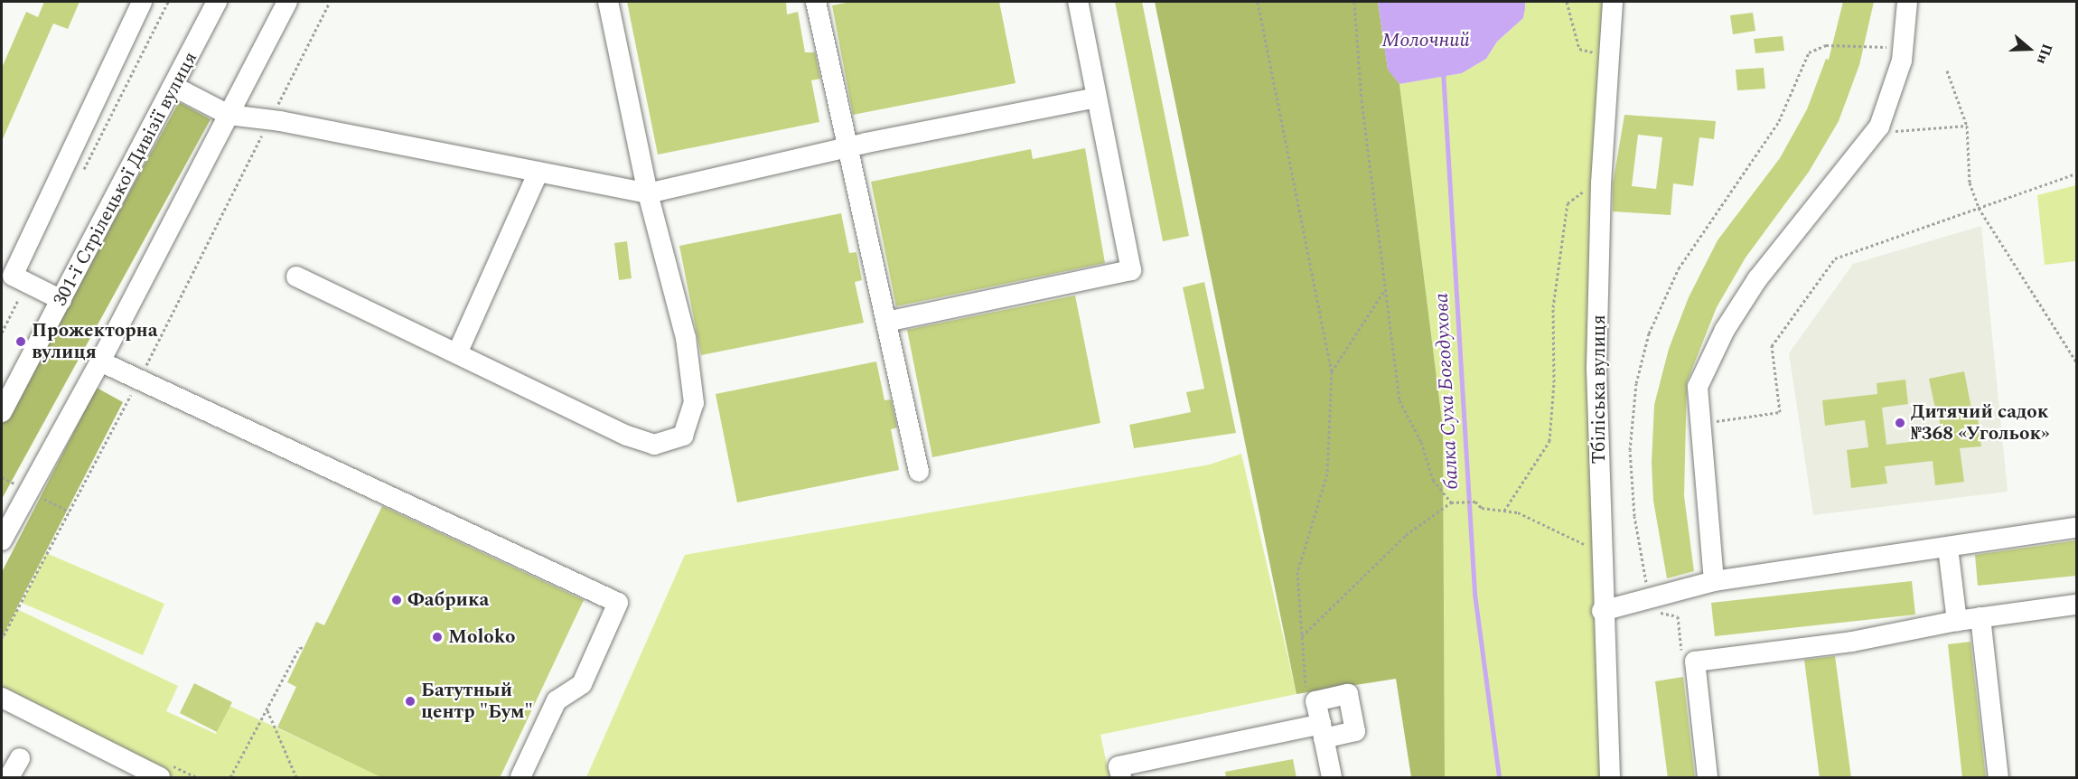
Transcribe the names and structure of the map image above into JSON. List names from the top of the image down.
{
  "streets": {
    "street": ["301-ї Стрілецької Дивізії вулиця", "Тбіліська вулиця"]
  },
  "water": ["Молочний", "балка Суха Богодухова"],
  "places": [
    "Прожекторна вулиця",
    "Дитячий садок №368 «Угольок»",
    "Фабрика",
    "Moloko",
    "Батутный центр \"Бум\""
  ],
  "north": "right"
}
